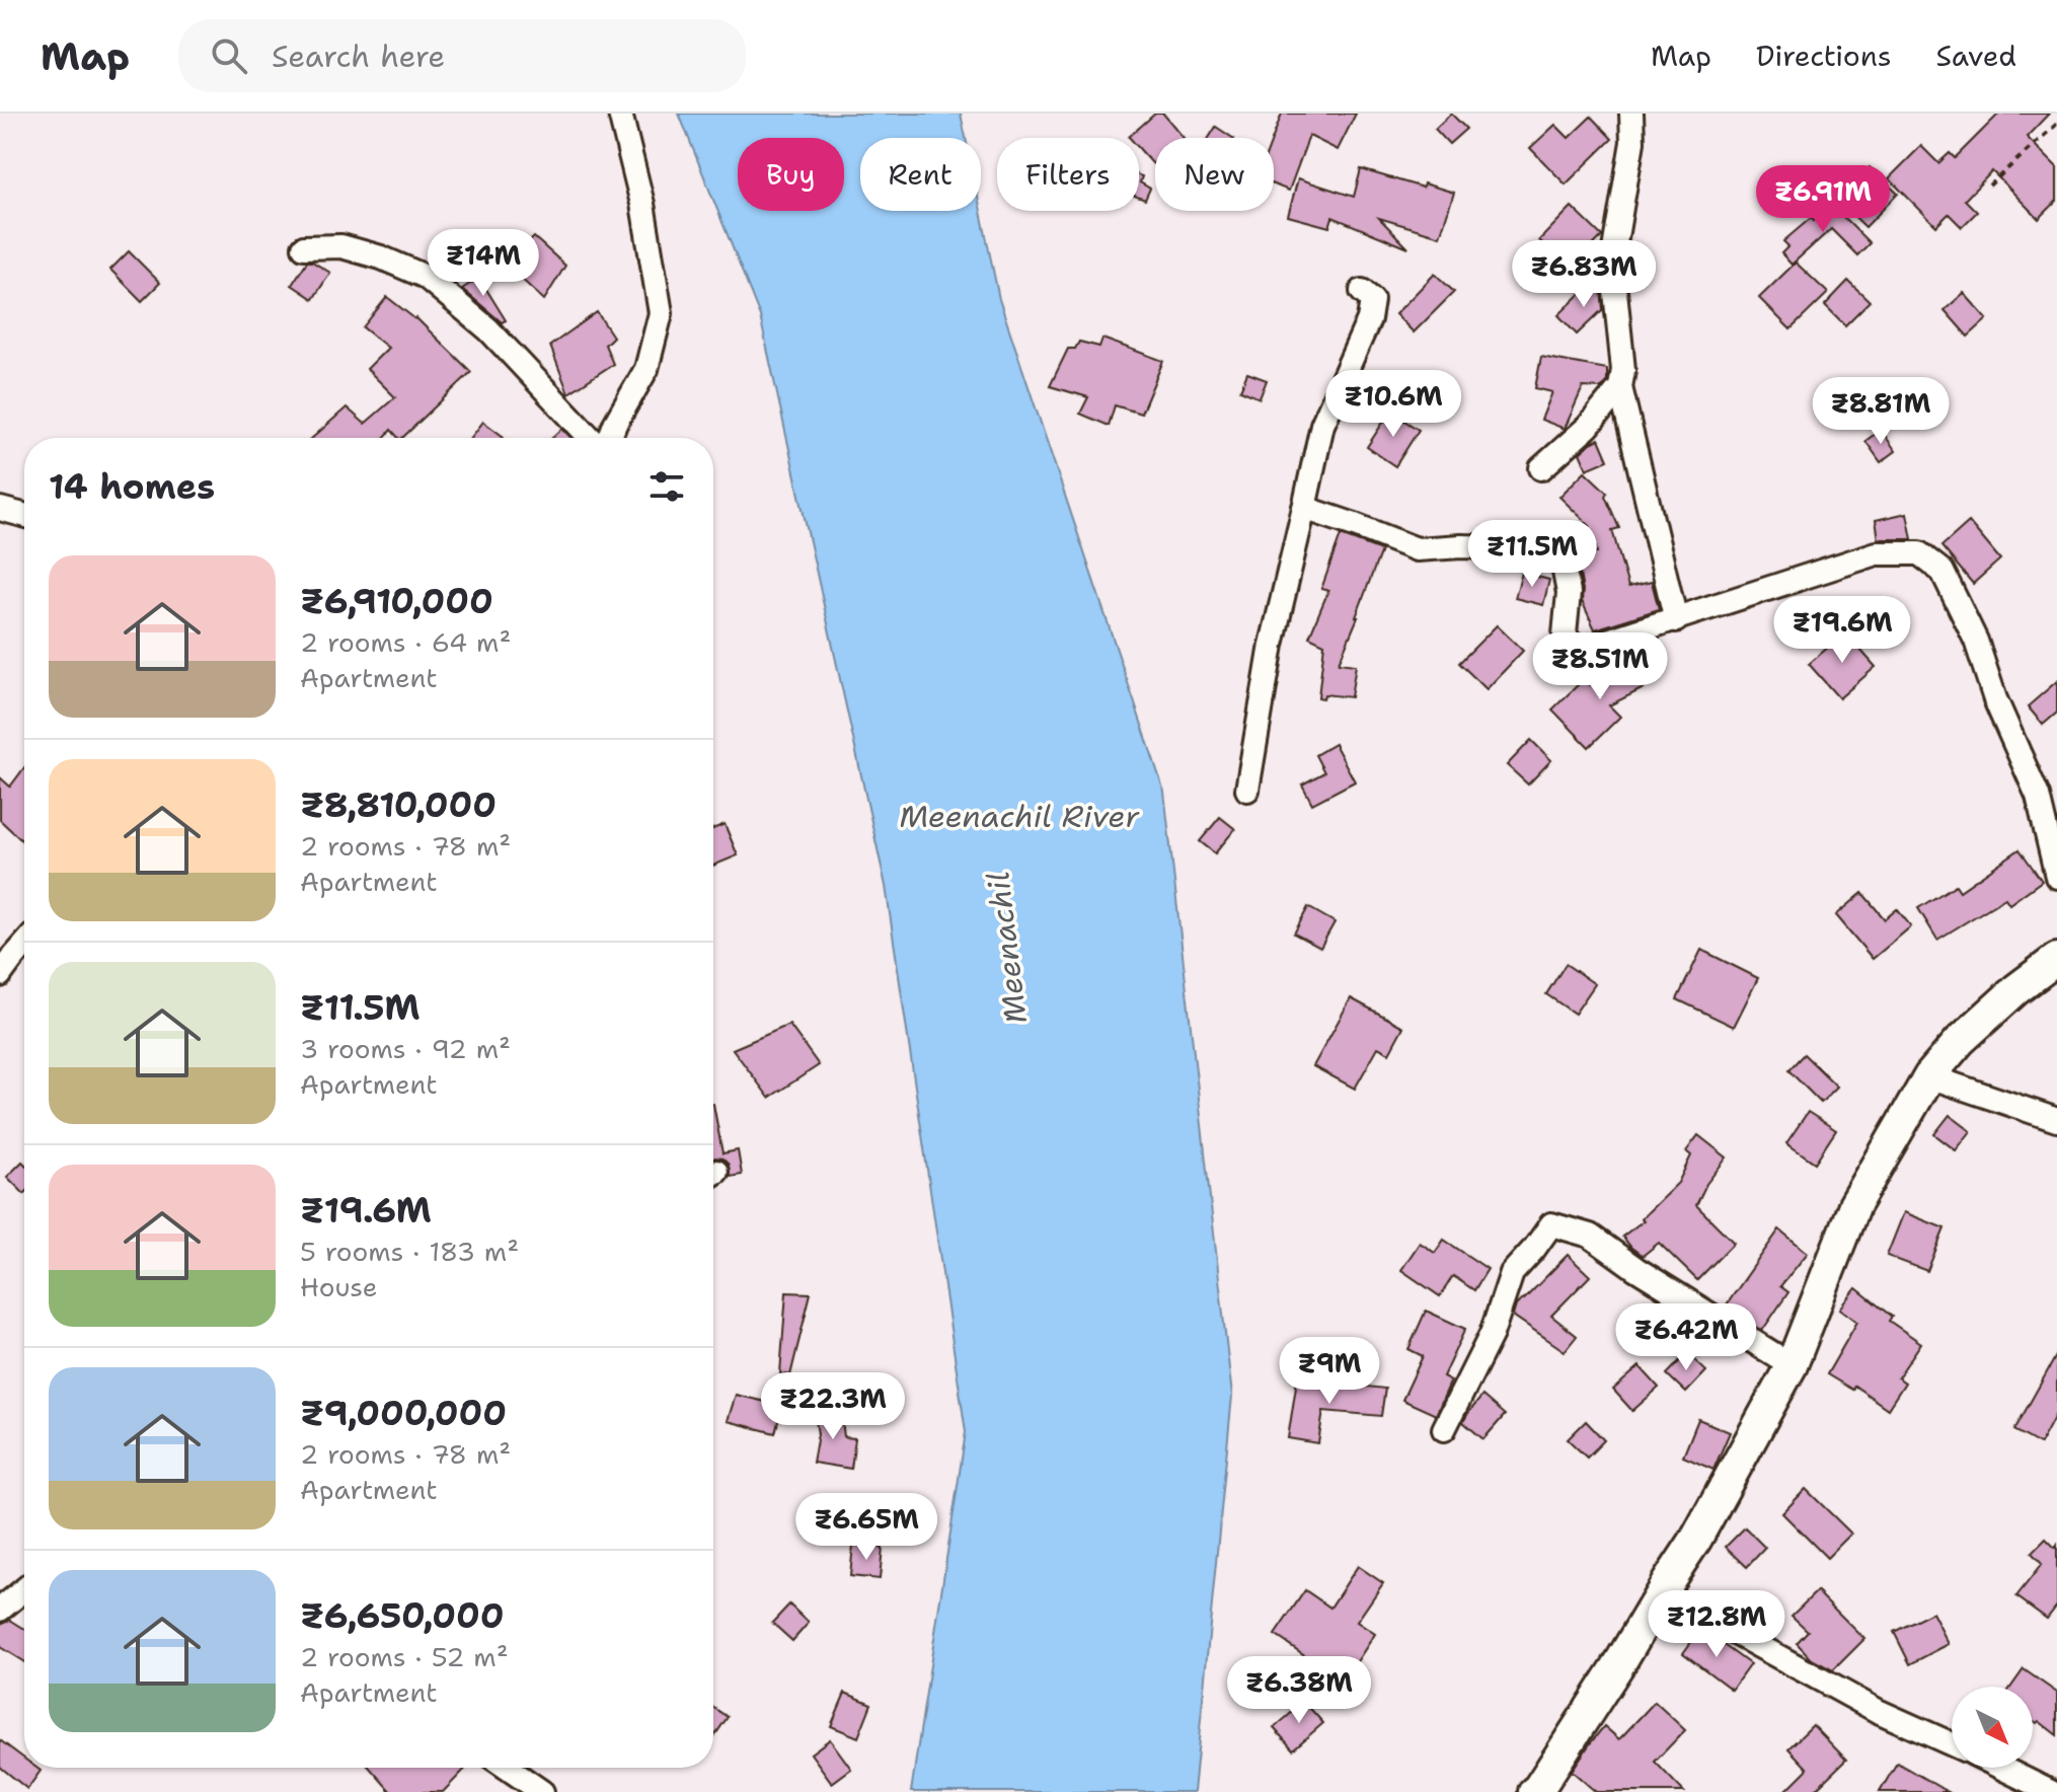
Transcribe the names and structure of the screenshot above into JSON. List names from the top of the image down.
{
  "water": ["Meenachil River", "Meenachil"],
  "north": "bottom right",
  "page": {
    "header": "Map",
    "search": "Search here",
    "nav": ["Map", "Directions", "Saved"],
    "chip": [
      "Buy",
      "Rent",
      "Filters",
      "New"
    ],
    "price": [
      "₹6.91M",
      "₹14M",
      "₹6.83M",
      "₹10.6M",
      "₹8.81M",
      "₹11.5M",
      "₹19.6M",
      "₹8.51M",
      "₹6.42M",
      "₹9M",
      "₹22.3M",
      "₹6.65M",
      "₹12.8M",
      "₹6.38M"
    ],
    "heading": "14 homes",
    "list": [
      {
        "name": "₹6,910,000",
        "note": "2 rooms · 64 m² · Apartment"
      },
      {
        "name": "₹8,810,000",
        "note": "2 rooms · 78 m² · Apartment"
      },
      {
        "name": "₹11.5M",
        "note": "3 rooms · 92 m² · Apartment"
      },
      {
        "name": "₹19.6M",
        "note": "5 rooms · 183 m² · House"
      },
      {
        "name": "₹9,000,000",
        "note": "2 rooms · 78 m² · Apartment"
      },
      {
        "name": "₹6,650,000",
        "note": "2 rooms · 52 m² · Apartment"
      }
    ]
  }
}
